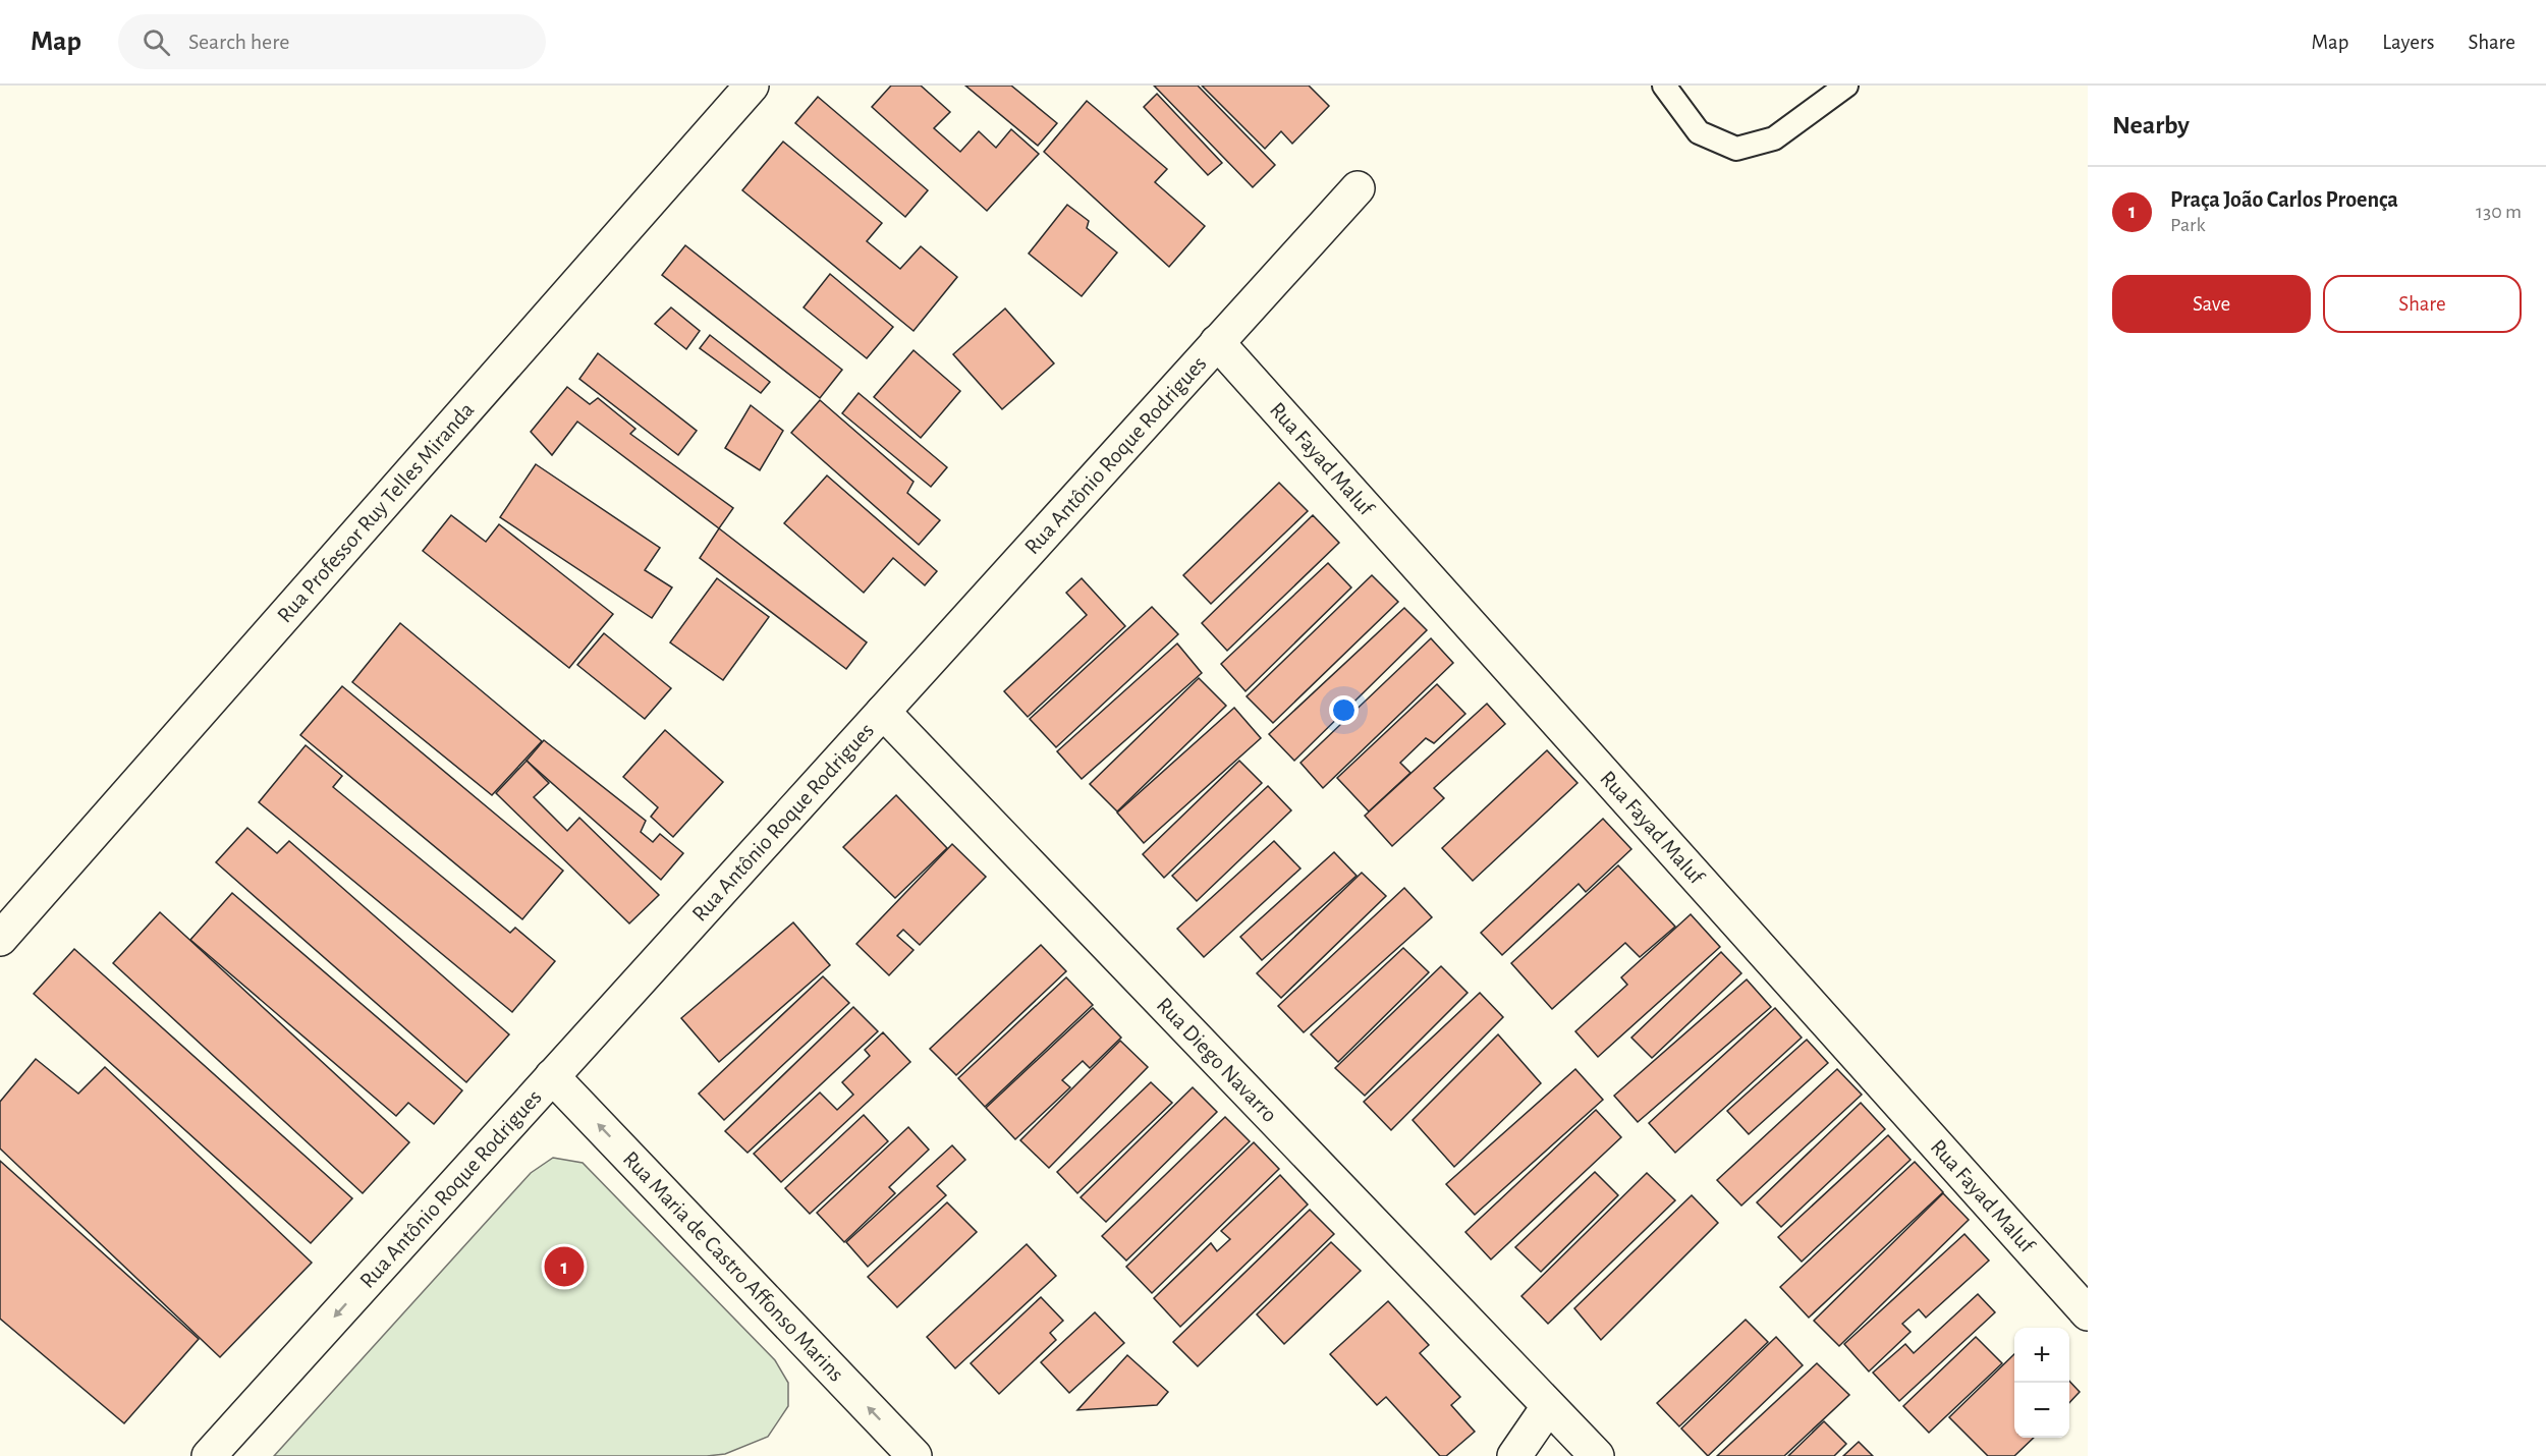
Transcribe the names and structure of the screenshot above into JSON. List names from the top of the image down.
{
  "streets": {
    "street": [
      "Rua Antônio Roque Rodrigues",
      "Rua Fayad Maluf",
      "Rua Professor Ruy Telles Miranda",
      "Rua Diego Navarro",
      "Rua Maria de Castro Affonso Marins"
    ]
  },
  "crossings": [
    ["Rua Antônio Roque Rodrigues", "Rua Fayad Maluf"],
    ["Rua Antônio Roque Rodrigues", "Rua Diego Navarro"],
    ["Rua Antônio Roque Rodrigues", "Rua Maria de Castro Affonso Marins"]
  ],
  "one_way": ["Rua Maria de Castro Affonso Marins"],
  "page": {
    "header": "Map",
    "search": "Search here",
    "nav": ["Map", "Layers", "Share"],
    "heading": "Nearby",
    "list": [
      {
        "mark": "1",
        "name": "Praça João Carlos Proença",
        "note": "Park",
        "value": "130 m"
      }
    ],
    "buttons": ["Save", "Share"],
    "pins": "1",
    "map_buttons": ["+", "−"]
  }
}
